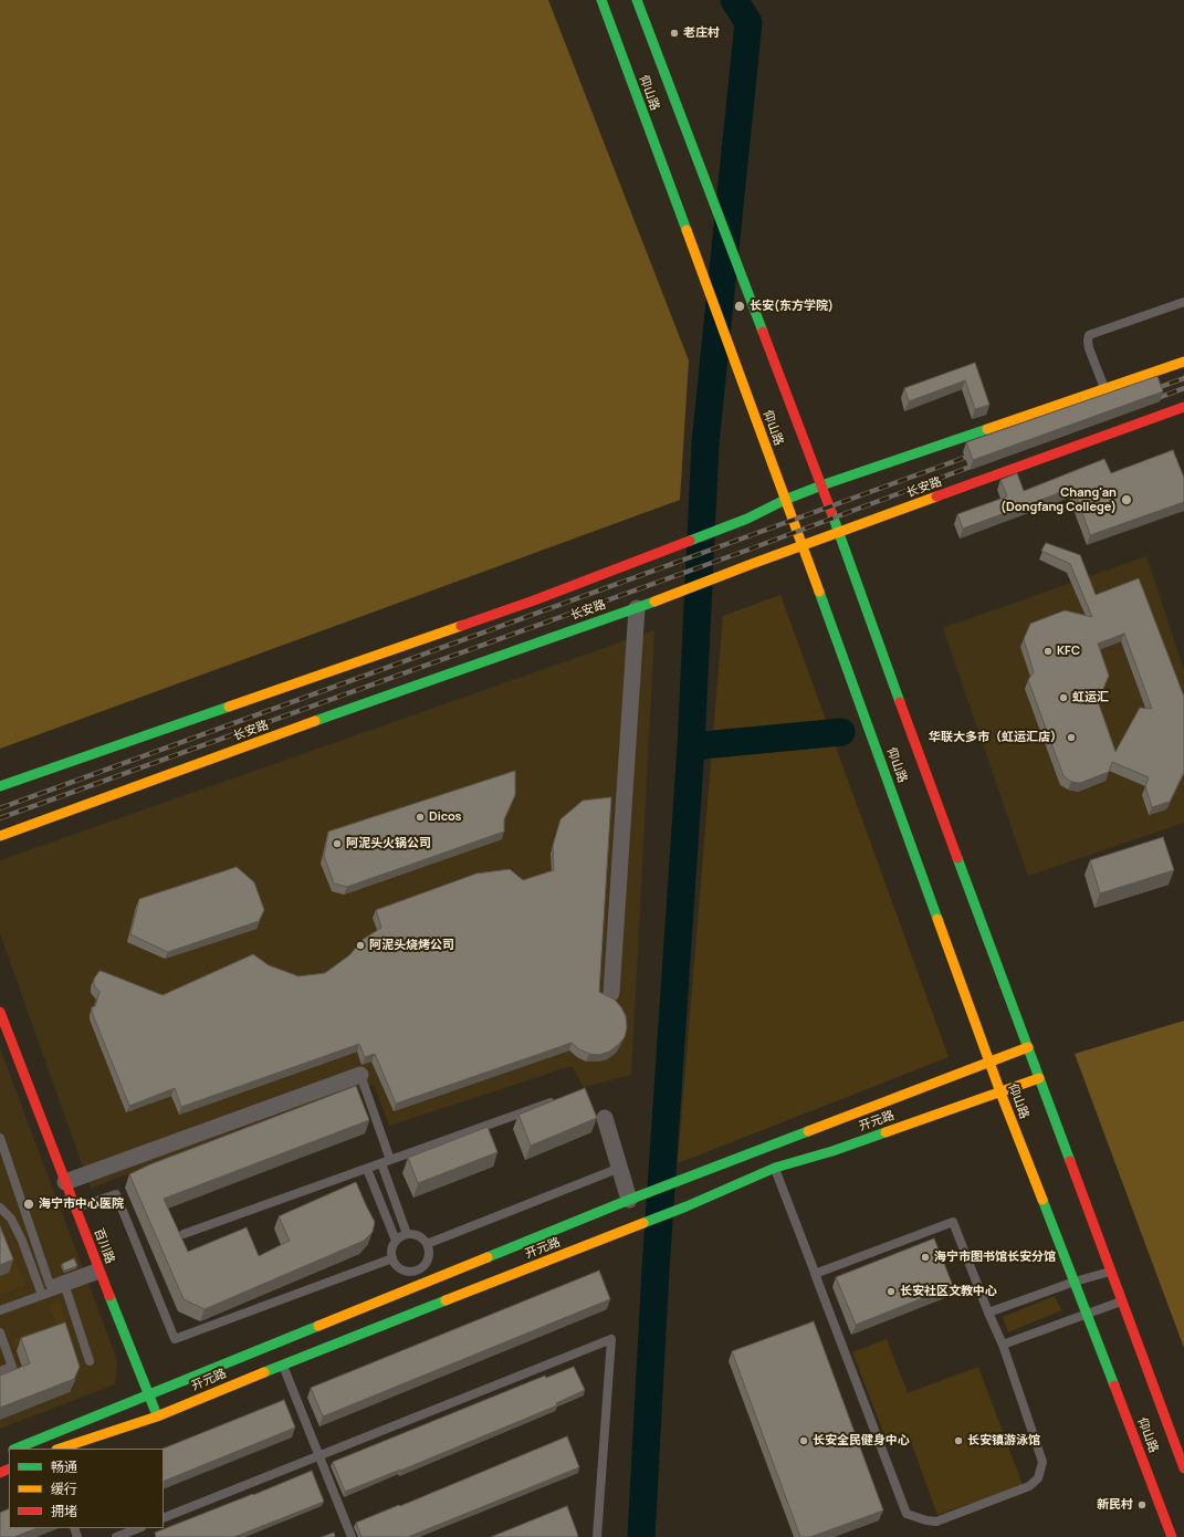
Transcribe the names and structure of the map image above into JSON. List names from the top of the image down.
{
  "streets": {
    "main road": [
      "仰山路",
      "长安路",
      "开元路",
      "百川路"
    ]
  },
  "crossings": [
    ["仰山路", "长安路"],
    ["仰山路", "开元路"],
    ["开元路", "百川路"]
  ],
  "places": [
    "老庄村",
    "长安(东方学院)",
    "Chang'an (Dongfang College)",
    "KFC",
    "虹运汇",
    "华联大多市（虹运汇店）",
    "Dicos",
    "阿泥头火锅公司",
    "阿泥头烧烤公司",
    "海宁市中心医院",
    "海宁市图书馆长安分馆",
    "长安社区文教中心",
    "长安全民健身中心",
    "长安镇游泳馆",
    "新民村"
  ],
  "legend": ["畅通", "缓行", "拥堵"]
}
